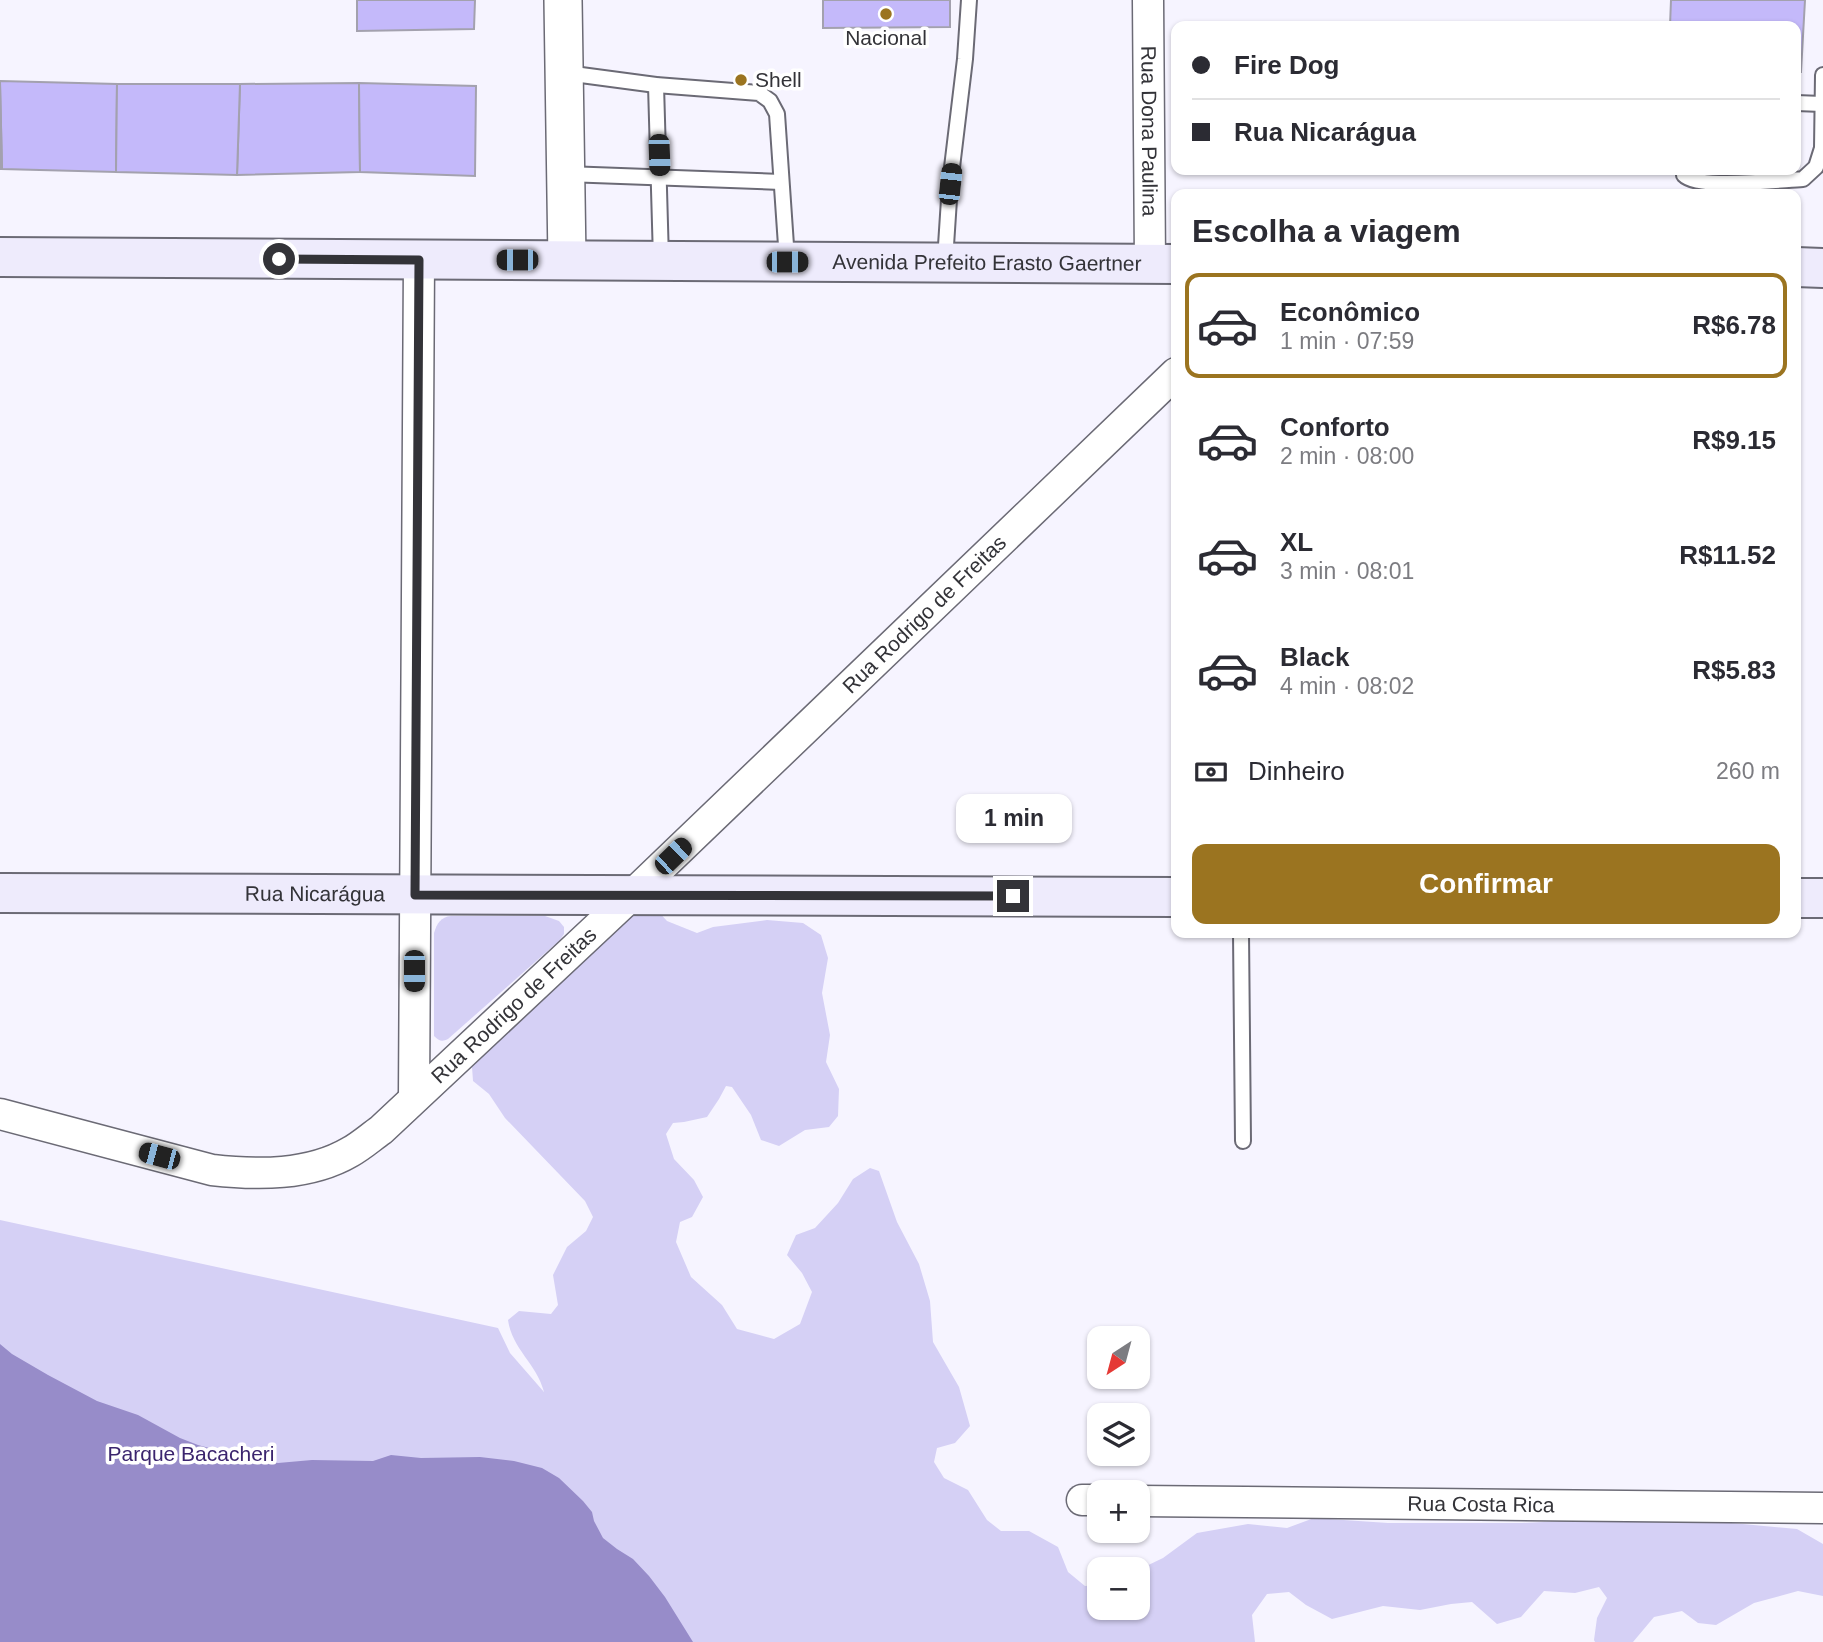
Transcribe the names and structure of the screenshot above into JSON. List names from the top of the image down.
{
  "streets": {
    "main road": ["Avenida Prefeito Erasto Gaertner", "Rua Nicarágua"],
    "street": ["Rua Dona Paulina", "Rua Rodrigo de Freitas", "Rua Costa Rica"]
  },
  "crossings": [
    ["Rua Dona Paulina", "Avenida Prefeito Erasto Gaertner"],
    ["Rua Rodrigo de Freitas", "Rua Nicarágua"]
  ],
  "parks": ["Parque Bacacheri"],
  "places": ["Nacional", "Shell"],
  "north": "bottom left",
  "page": {
    "banner": ["Fire Dog", "Rua Nicarágua"],
    "heading": "Escolha a viagem",
    "list": [
      {
        "name": "Econômico",
        "note": "1 min · 07:59",
        "value": "R$6.78"
      },
      {
        "name": "Conforto",
        "note": "2 min · 08:00",
        "value": "R$9.15"
      },
      {
        "name": "XL",
        "note": "3 min · 08:01",
        "value": "R$11.52"
      },
      {
        "name": "Black",
        "note": "4 min · 08:02",
        "value": "R$5.83"
      }
    ],
    "pay": ["Dinheiro", "260 m"],
    "bubble": "1 min",
    "buttons": "Confirmar",
    "map_buttons": ["+", "−"]
  }
}
